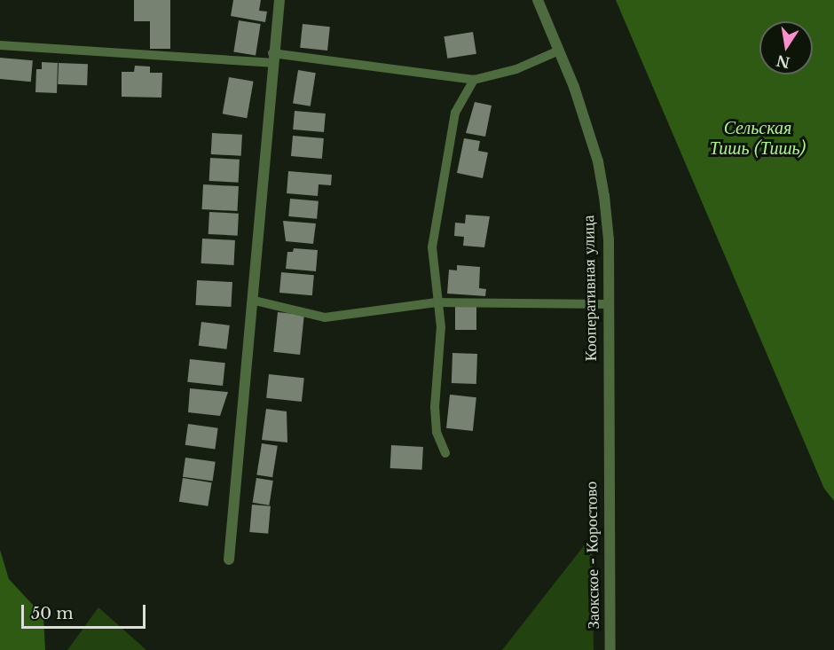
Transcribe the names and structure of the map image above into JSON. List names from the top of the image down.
{
  "streets": {
    "street": ["Кооперативная улица", "Заокское - Коростово"]
  },
  "crossings": [
    ["Кооперативная улица", "Заокское - Коростово"]
  ],
  "water": ["Сельская Тишь (Тишь)"],
  "scale_bar": "50 m",
  "north": "bottom"
}
